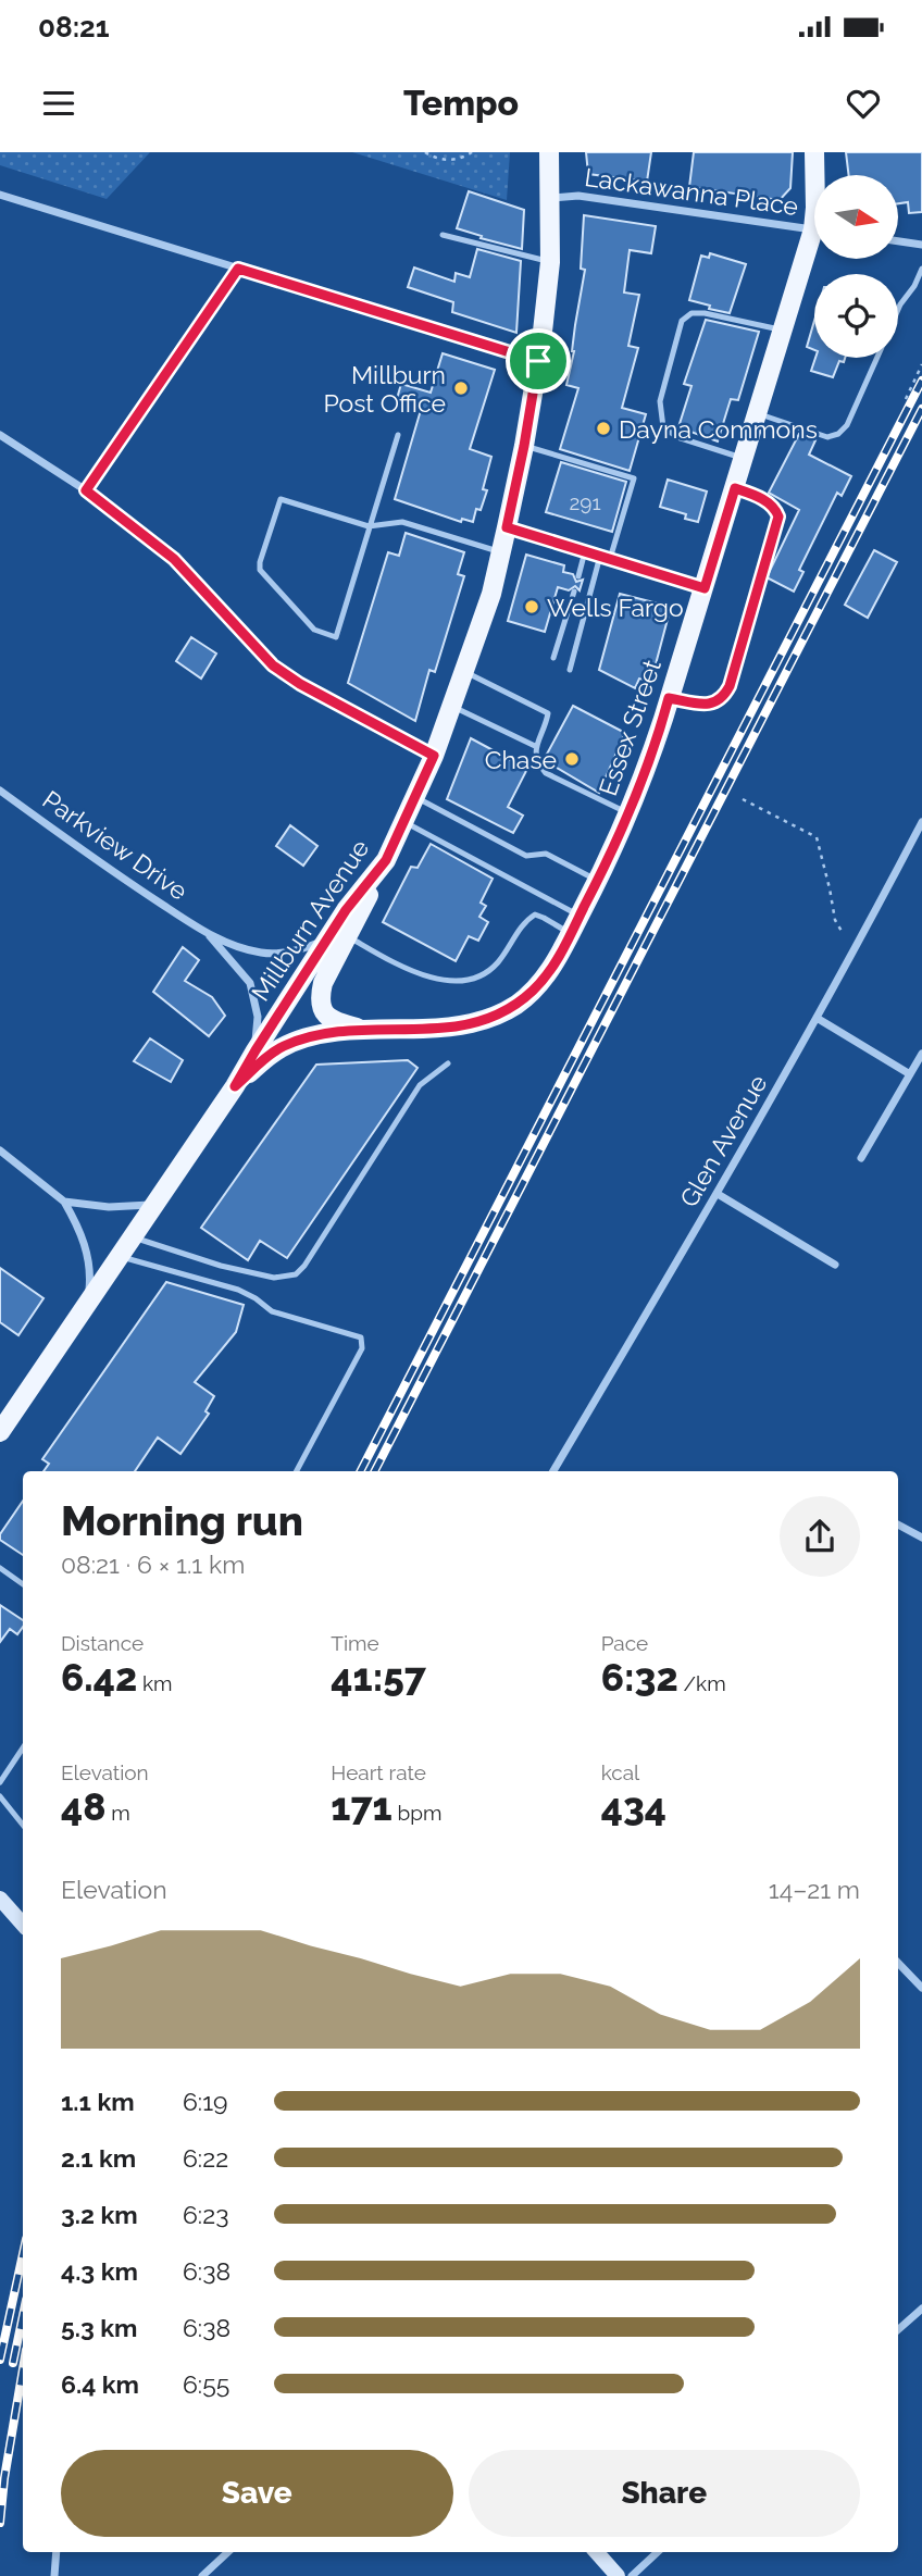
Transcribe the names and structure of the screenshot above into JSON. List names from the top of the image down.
{
  "streets": {
    "main road": ["Essex Street", "Millburn Avenue"],
    "street": ["Lackawanna Place", "Parkview Drive", "Glen Avenue"]
  },
  "crossings": [
    ["Lackawanna Place", "Millburn Avenue"],
    ["Essex Street", "Millburn Avenue"],
    ["Parkview Drive", "Millburn Avenue"]
  ],
  "places": [
    "Millburn Post Office",
    "Dayna Commons",
    "Wells Fargo",
    "Chase"
  ],
  "house_numbers": ["291"],
  "north": "right",
  "page": {
    "status": "08:21",
    "header": "Tempo",
    "heading": ["Morning run", "08:21 · 6 × 1.1 km"],
    "stats": [
      ["Distance", "6.42 km"],
      ["Time", "41:57"],
      ["Pace", "6:32 /km"],
      ["Elevation", "48 m"],
      ["Heart rate", "171 bpm"],
      ["kcal", "434"]
    ],
    "chart": ["Elevation", "14–21 m"],
    "list": [
      {
        "name": "1.1 km",
        "note": "6:19"
      },
      {
        "name": "2.1 km",
        "note": "6:22"
      },
      {
        "name": "3.2 km",
        "note": "6:23"
      },
      {
        "name": "4.3 km",
        "note": "6:38"
      },
      {
        "name": "5.3 km",
        "note": "6:38"
      },
      {
        "name": "6.4 km",
        "note": "6:55"
      }
    ],
    "buttons": ["Save", "Share"]
  }
}
